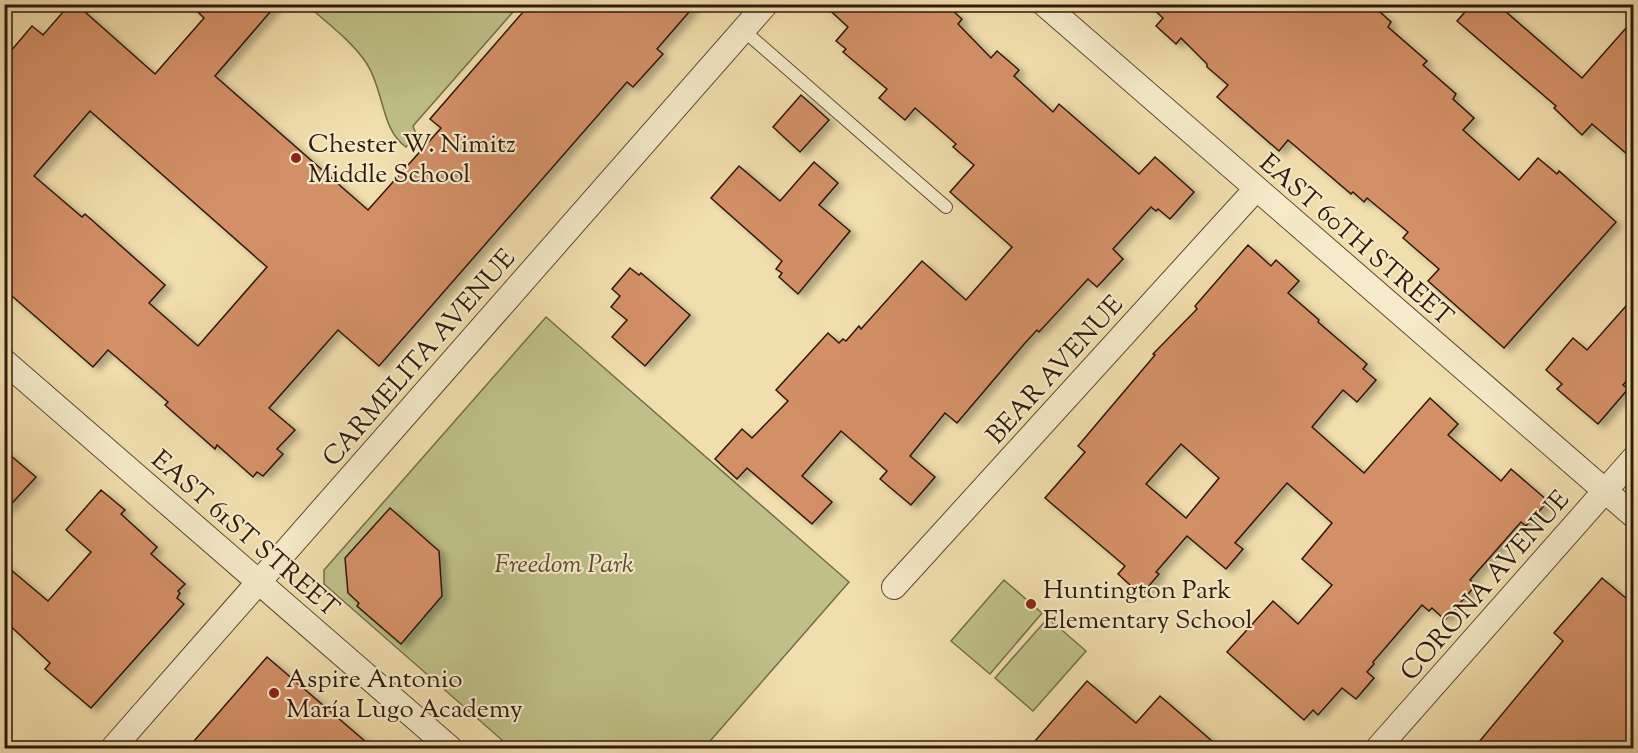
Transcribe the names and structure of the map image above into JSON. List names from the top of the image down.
{
  "streets": {
    "street": [
      "EAST 60TH STREET",
      "CARMELITA AVENUE",
      "BEAR AVENUE",
      "EAST 61ST STREET",
      "CORONA AVENUE"
    ]
  },
  "crossings": [
    ["EAST 60TH STREET", "BEAR AVENUE"],
    ["EAST 60TH STREET", "CORONA AVENUE"],
    ["CARMELITA AVENUE", "EAST 61ST STREET"]
  ],
  "parks": ["Freedom Park"],
  "places": ["Chester W. Nimitz Middle School", "Huntington Park Elementary School", "Aspire Antonio María Lugo Academy"]
}
